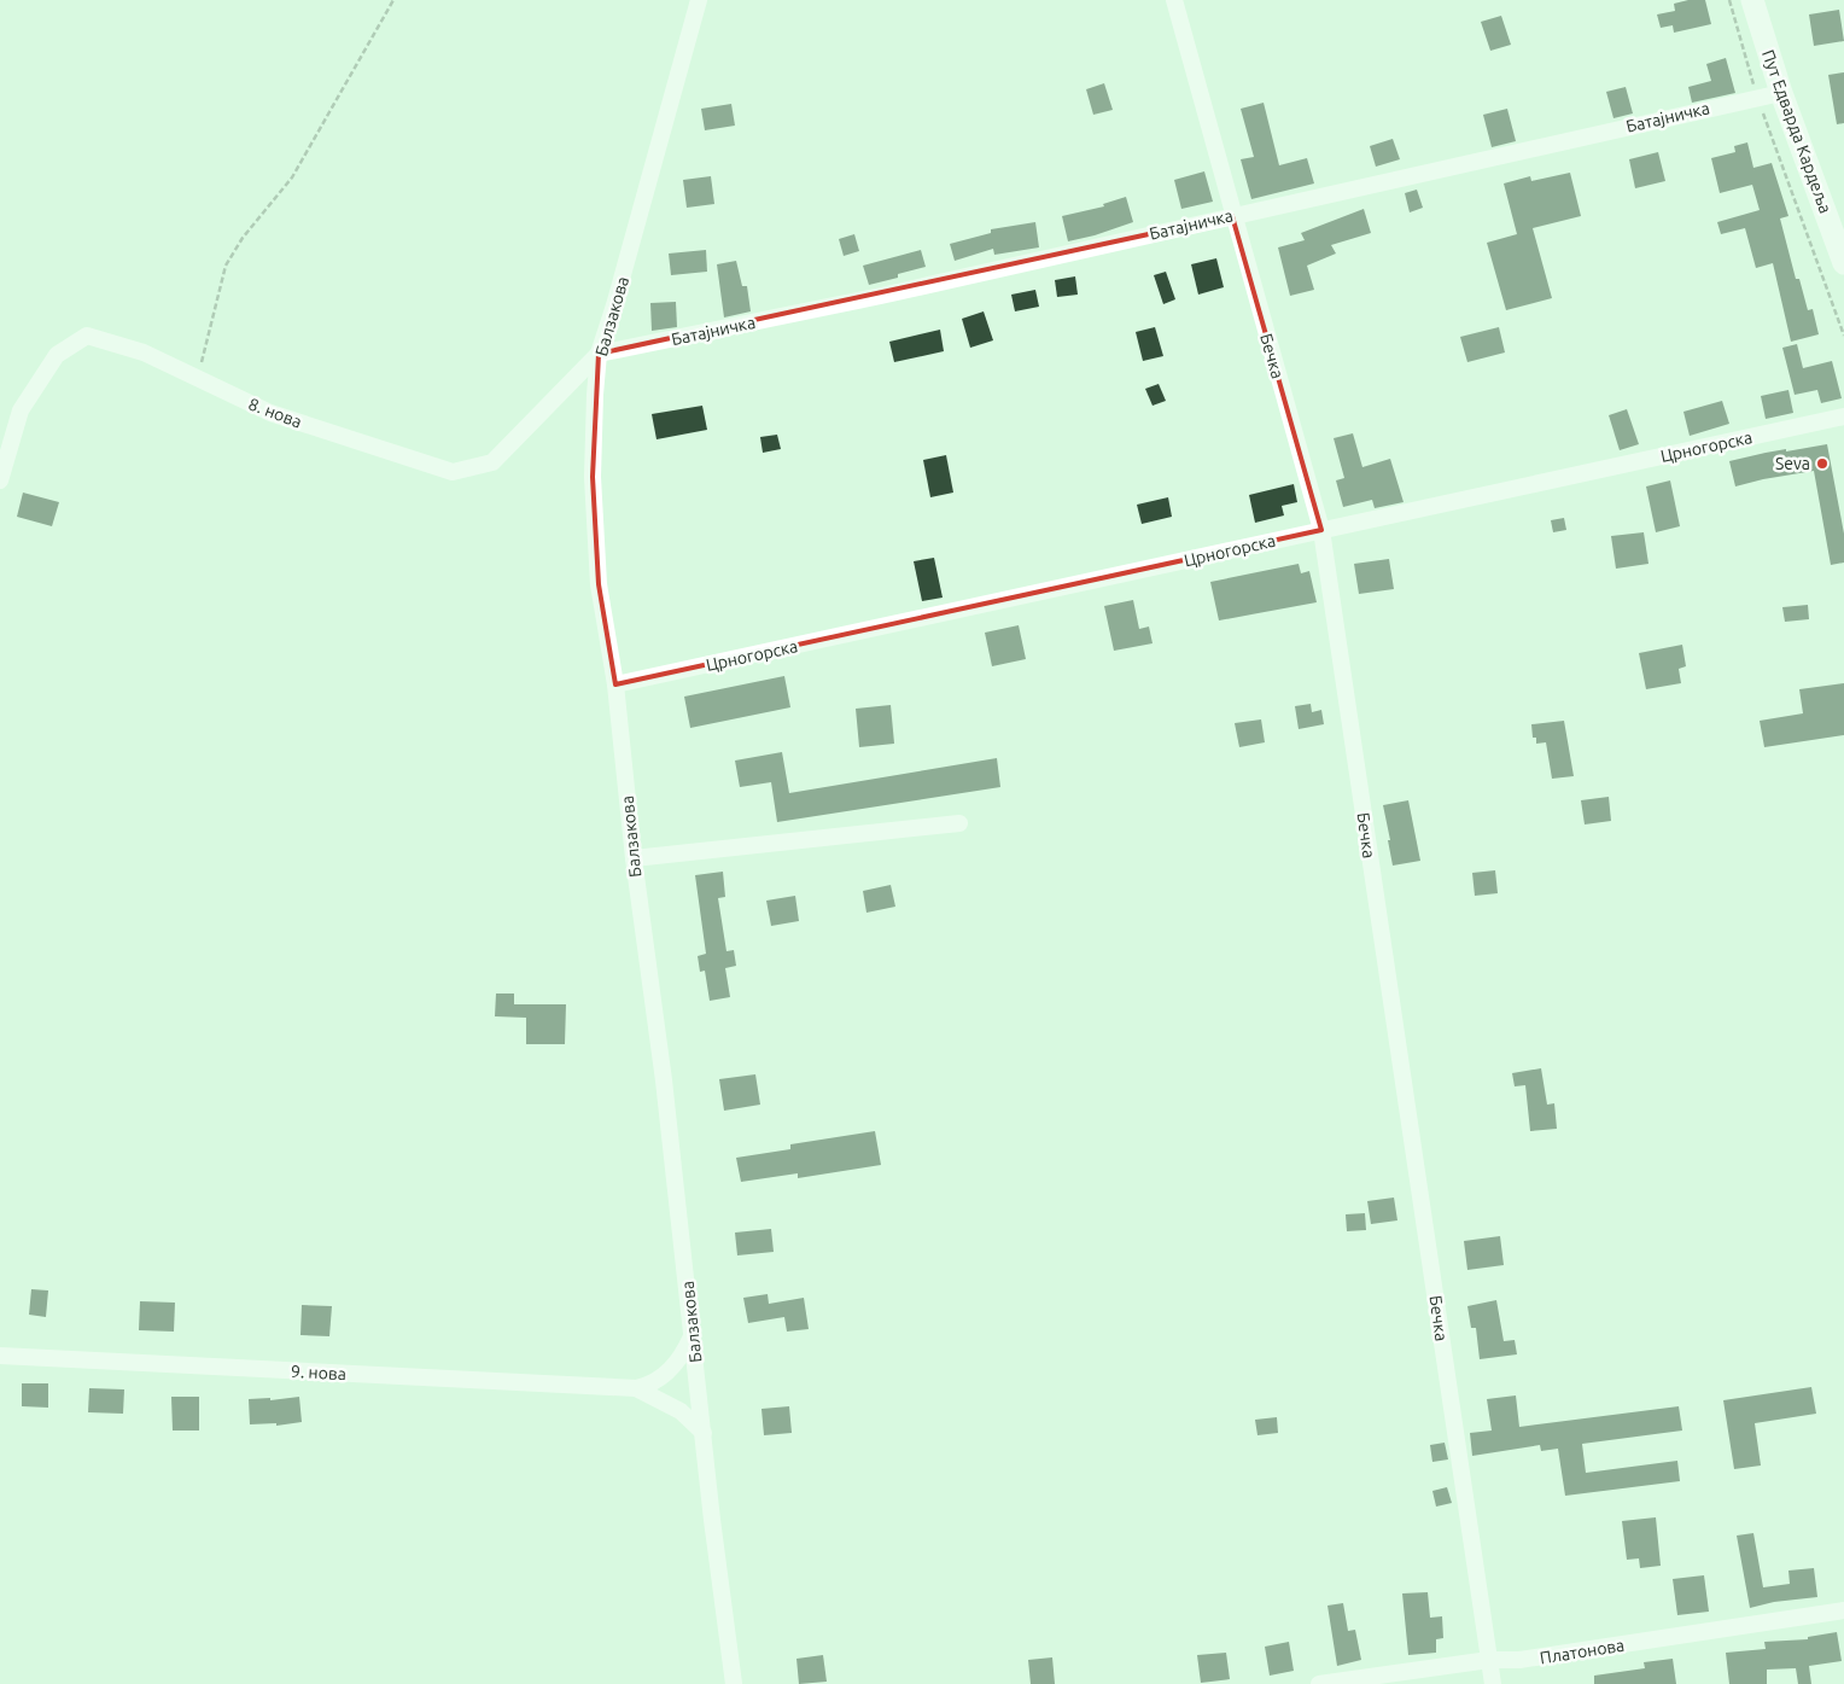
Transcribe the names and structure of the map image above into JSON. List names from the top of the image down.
{
  "streets": {
    "main road": ["Пут Едварда Кардеља"],
    "street": [
      "Батајничка",
      "Балзакова",
      "Бечка",
      "8. нова",
      "Црногорска",
      "9. нова",
      "Платонова"
    ]
  },
  "crossings": [
    ["Батајничка", "Пут Едварда Кардеља"],
    ["Батајничка", "Балзакова"],
    ["Батајничка", "Бечка"],
    ["Батајничка", "8. нова"],
    ["Балзакова", "8. нова"],
    ["Балзакова", "Црногорска"],
    ["Балзакова", "9. нова"],
    ["Бечка", "Црногорска"],
    ["Бечка", "Платонова"]
  ],
  "places": ["Seva"]
}
